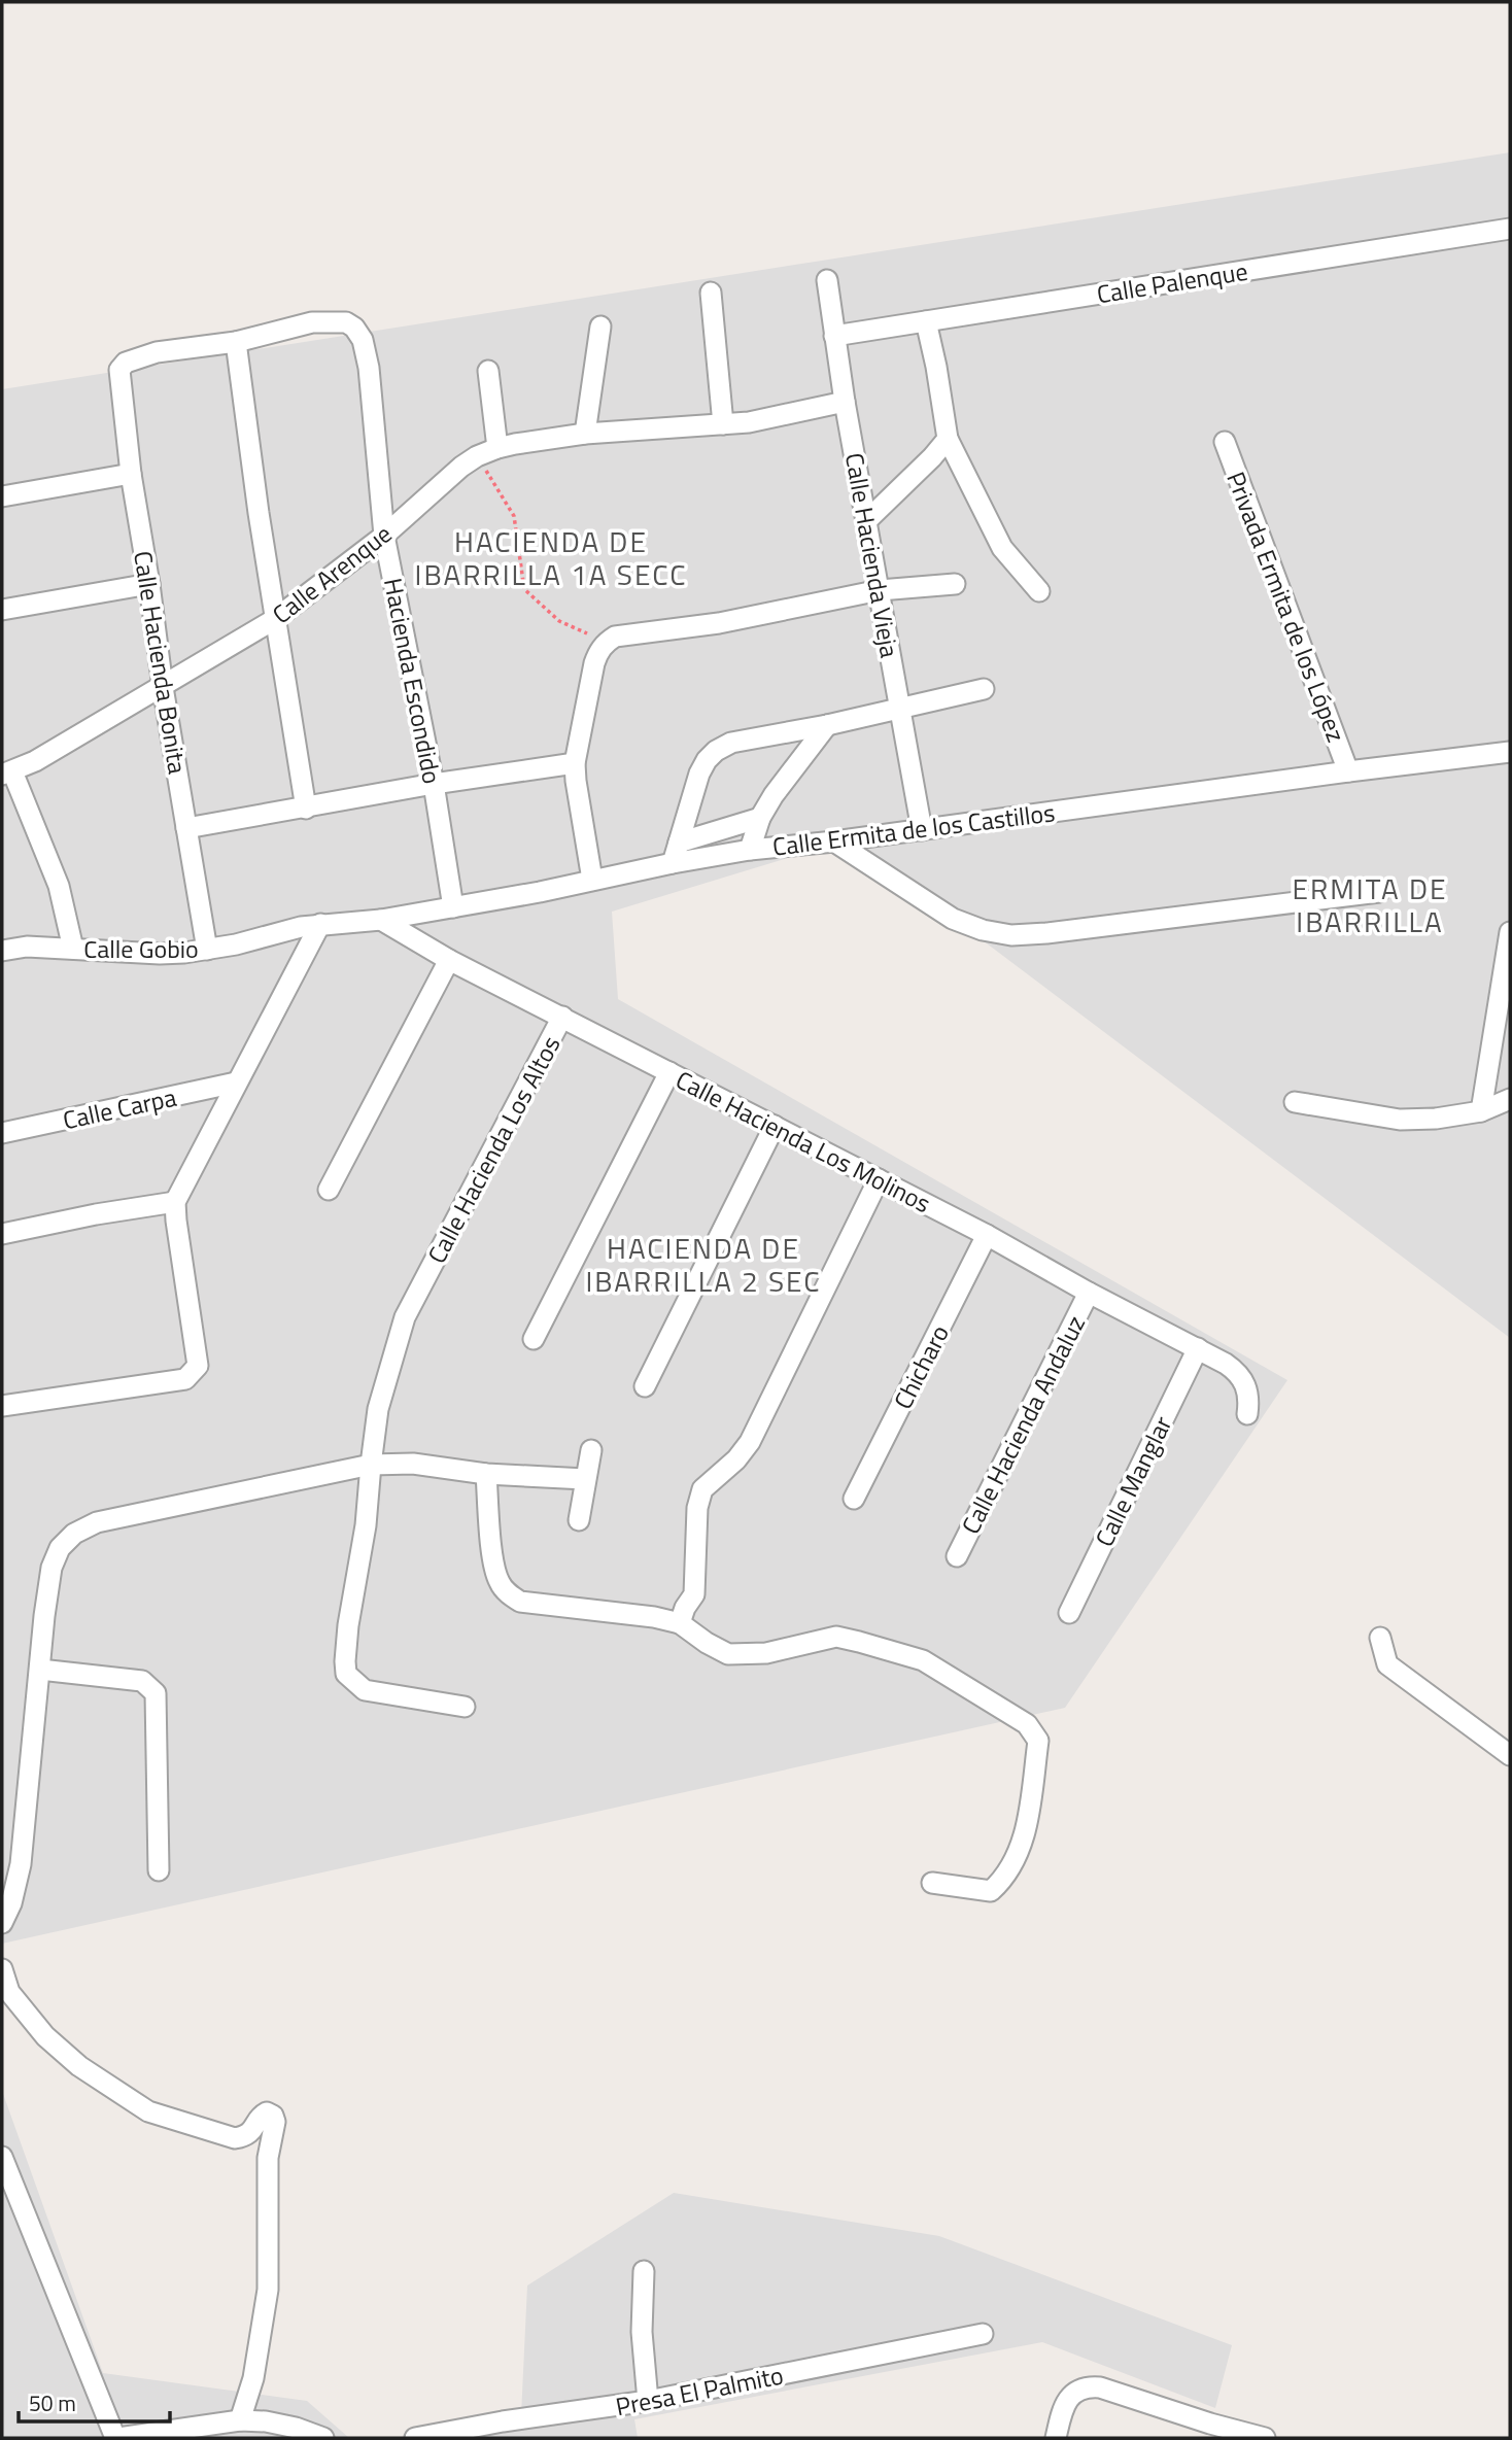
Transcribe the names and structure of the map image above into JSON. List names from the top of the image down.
{
  "streets": {
    "street": [
      "Calle Palenque",
      "Calle Hacienda Vieja",
      "Calle Arenque",
      "Privada Ermita de los López",
      "Calle Hacienda Bonita",
      "Hacienda Escondido",
      "Calle Ermita de los Castillos",
      "Calle Gobio",
      "Calle Carpa",
      "Calle Hacienda Los Molinos",
      "Calle Hacienda Los Altos",
      "Chicharo",
      "Calle Hacienda Andaluz",
      "Calle Manglar",
      "Presa El Palmito"
    ]
  },
  "crossings": [
    ["Calle Palenque", "Calle Hacienda Vieja"],
    ["Calle Hacienda Vieja", "Calle Arenque"],
    ["Calle Hacienda Vieja", "Calle Ermita de los Castillos"],
    ["Calle Arenque", "Calle Hacienda Bonita"],
    ["Calle Arenque", "Hacienda Escondido"],
    ["Privada Ermita de los López", "Calle Ermita de los Castillos"],
    ["Calle Hacienda Bonita", "Hacienda Escondido"],
    ["Calle Hacienda Bonita", "Calle Gobio"],
    ["Hacienda Escondido", "Calle Ermita de los Castillos"],
    ["Calle Ermita de los Castillos", "Calle Gobio"],
    ["Calle Ermita de los Castillos", "Calle Hacienda Los Molinos"],
    ["Calle Hacienda Los Molinos", "Calle Hacienda Los Altos"],
    ["Calle Hacienda Los Molinos", "Chicharo"],
    ["Calle Hacienda Los Molinos", "Calle Hacienda Andaluz"],
    ["Calle Hacienda Los Molinos", "Calle Manglar"]
  ],
  "districts": ["HACIENDA DE IBARRILLA 1A SECC", "ERMITA DE IBARRILLA", "HACIENDA DE IBARRILLA 2 SEC"],
  "scale_bar": "50 m"
}
